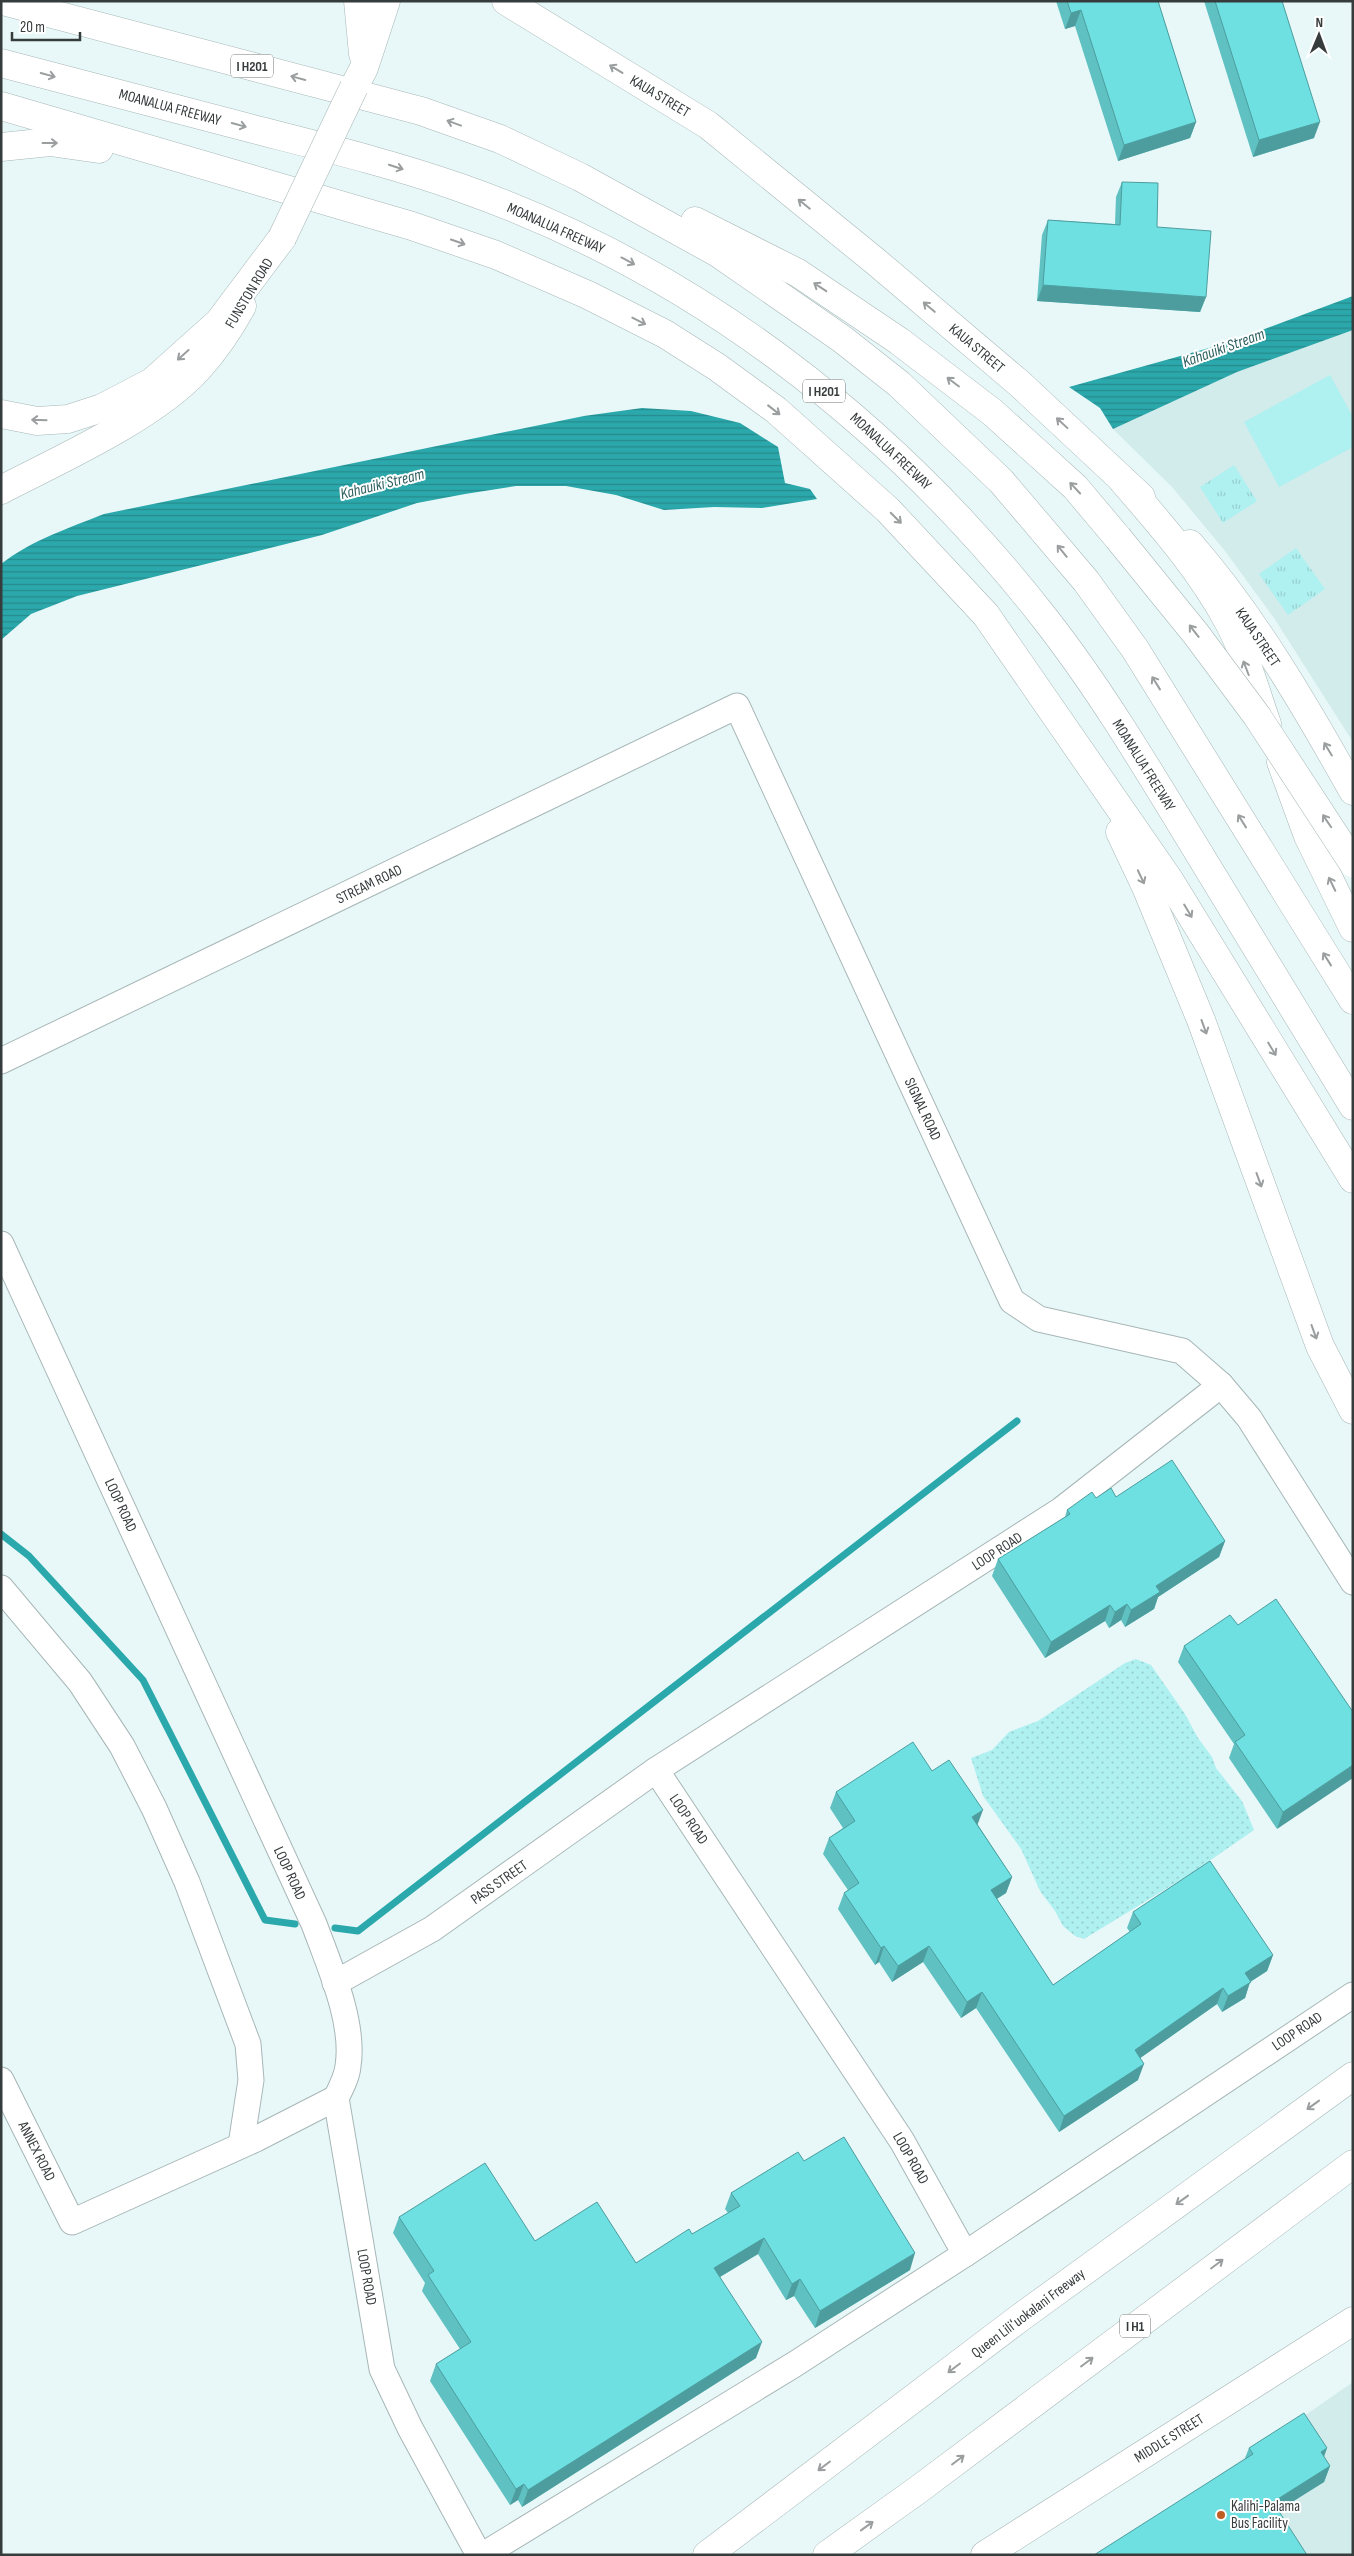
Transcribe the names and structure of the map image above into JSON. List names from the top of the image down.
{
  "streets": {
    "main road": [
      "I H201",
      "KAUA STREET",
      "MOANALUA FREEWAY",
      "FUNSTON ROAD",
      "Queen Liliʻuokalani Freeway",
      "I H1",
      "MIDDLE STREET"
    ],
    "street": [
      "STREAM ROAD",
      "SIGNAL ROAD",
      "LOOP ROAD",
      "PASS STREET",
      "ANNEX ROAD"
    ]
  },
  "crossings": [
    ["STREAM ROAD", "SIGNAL ROAD"],
    ["SIGNAL ROAD", "LOOP ROAD"],
    ["LOOP ROAD", "PASS STREET"]
  ],
  "water": ["Kahauiki Stream"],
  "places": ["Kalihi-Palama Bus Facility"],
  "scale_bar": "20 m",
  "north": "top"
}
